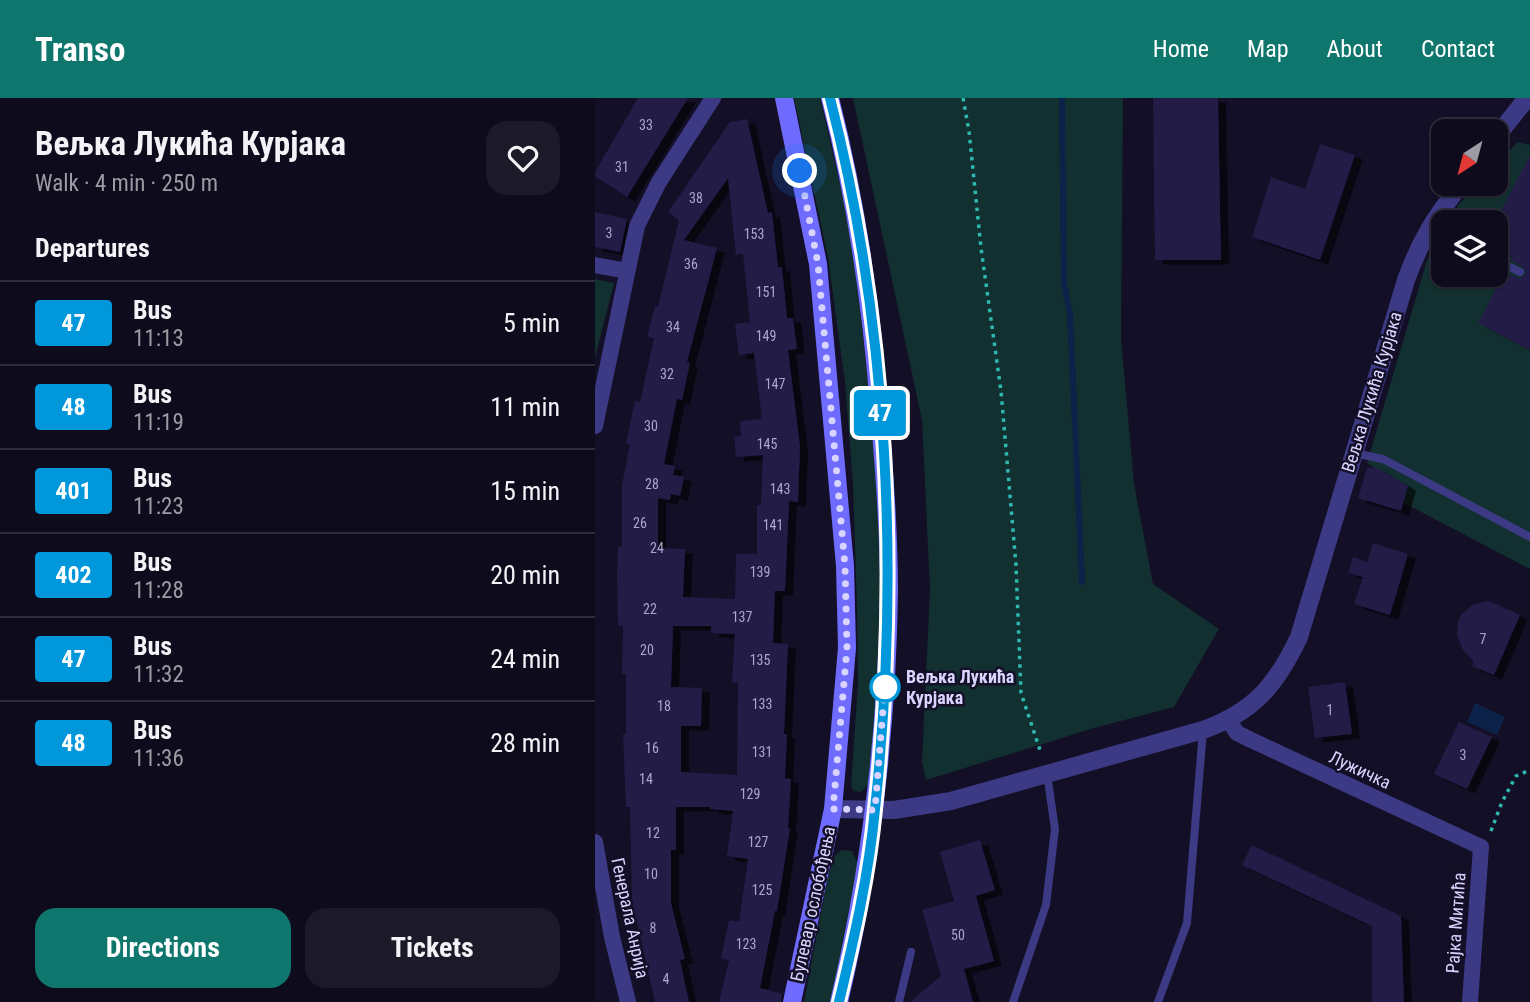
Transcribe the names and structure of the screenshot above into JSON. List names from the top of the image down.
{
  "streets": {
    "main road": ["Булевар ослобођења"],
    "street": [
      "Вељка Лукића Курјака",
      "Лужичка",
      "Генерала Анрија",
      "Рајка Митића"
    ]
  },
  "crossings": [
    ["Вељка Лукића Курјака", "Лужичка"],
    ["Вељка Лукића Курјака", "Булевар ослобођења"],
    ["Лужичка", "Рајка Митића"]
  ],
  "places": ["Вељка Лукића Курјака"],
  "lines": ["bus line 47"],
  "house_numbers": [
    "33",
    "31",
    "38",
    "3",
    "153",
    "36",
    "151",
    "34",
    "149",
    "32",
    "147",
    "30",
    "145",
    "28",
    "143",
    "26",
    "141",
    "24",
    "139",
    "22",
    "137",
    "7",
    "20",
    "135",
    "133",
    "18",
    "1",
    "16",
    "131",
    "3",
    "14",
    "129",
    "12",
    "127",
    "10",
    "125",
    "8",
    "50",
    "123",
    "4"
  ],
  "north": "bottom left",
  "page": {
    "header": "Transo",
    "nav": [
      "Home",
      "Map",
      "About",
      "Contact"
    ],
    "heading": [
      ["Вељка Лукића Курјака", "Walk · 4 min · 250 m"],
      "Departures"
    ],
    "on_map": "47",
    "list": [
      {
        "mark": "47",
        "name": "Bus",
        "note": "11:13",
        "value": "5 min"
      },
      {
        "mark": "48",
        "name": "Bus",
        "note": "11:19",
        "value": "11 min"
      },
      {
        "mark": "401",
        "name": "Bus",
        "note": "11:23",
        "value": "15 min"
      },
      {
        "mark": "402",
        "name": "Bus",
        "note": "11:28",
        "value": "20 min"
      },
      {
        "mark": "47",
        "name": "Bus",
        "note": "11:32",
        "value": "24 min"
      },
      {
        "mark": "48",
        "name": "Bus",
        "note": "11:36",
        "value": "28 min"
      }
    ],
    "buttons": ["Directions", "Tickets"]
  }
}
